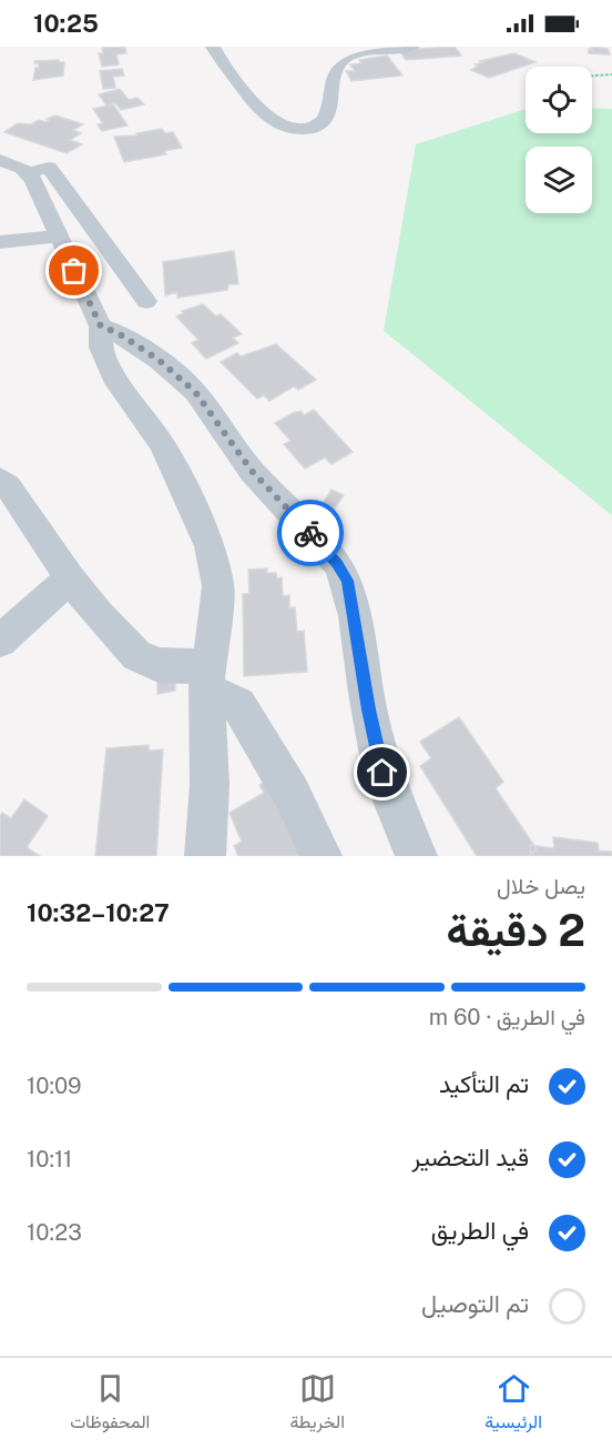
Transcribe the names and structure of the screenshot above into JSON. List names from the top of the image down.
{
  "page": {
    "status": "10:25",
    "heading": ["2 دقيقة", "يصل خلال", "10:27–10:32"],
    "bar": "في الطريق · 60 m",
    "list": [
      ["تم التأكيد", "10:09"],
      ["قيد التحضير", "10:11"],
      ["في الطريق", "10:23"],
      "تم التوصيل"
    ],
    "tabs": ["الرئيسية", "الخريطة", "المحفوظات"]
  }
}
